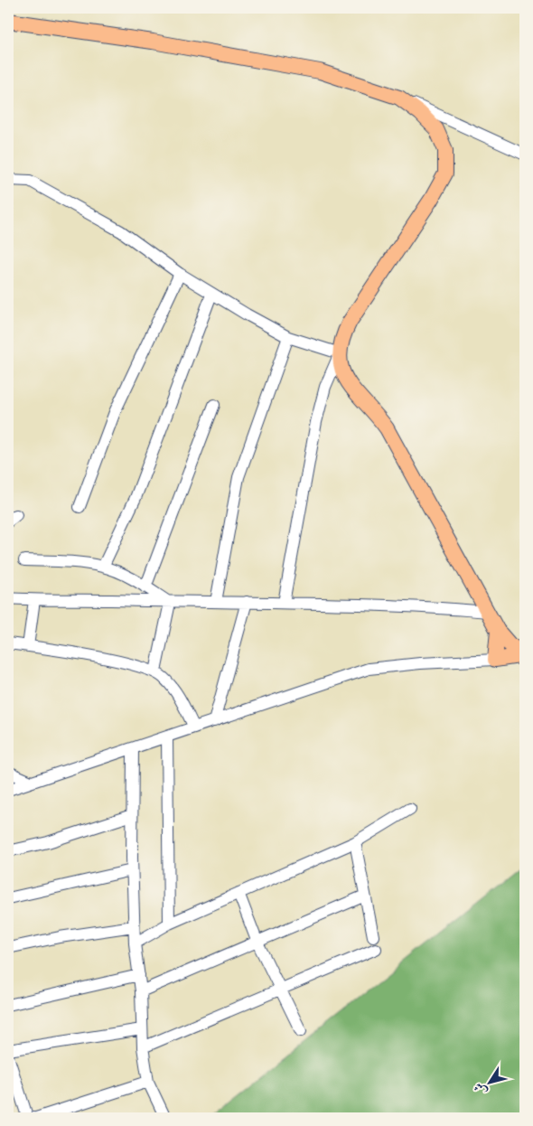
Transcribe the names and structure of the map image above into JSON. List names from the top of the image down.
{
  "north": "bottom left"
}
